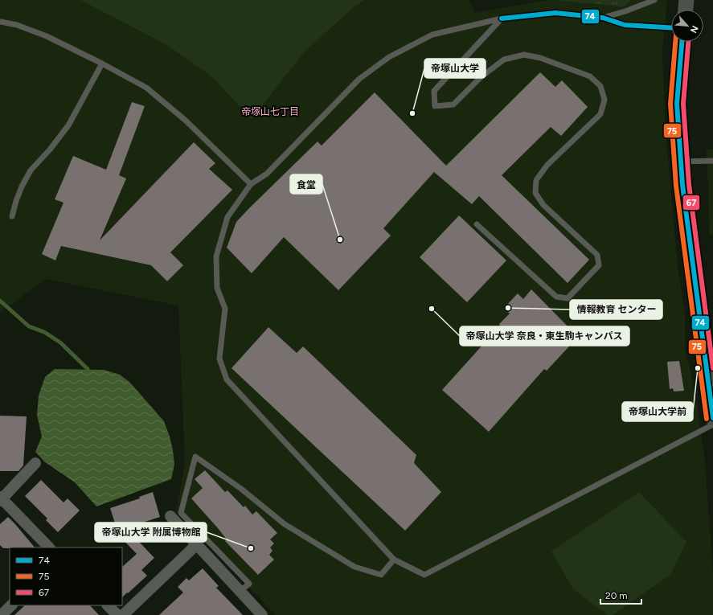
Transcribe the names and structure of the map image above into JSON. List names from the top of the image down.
{
  "districts": ["帝塚山七丁目"],
  "places": [
    "帝塚山大学",
    "食堂",
    "情報教育 センター",
    "帝塚山大学 奈良・東生駒キャンパス",
    "帝塚山大学前",
    "帝塚山大学 附属博物館"
  ],
  "lines": ["transit line 74", "transit line 75", "transit line 67"],
  "legend": ["74", "75", "67"],
  "scale_bar": "20 m",
  "north": "bottom right"
}
